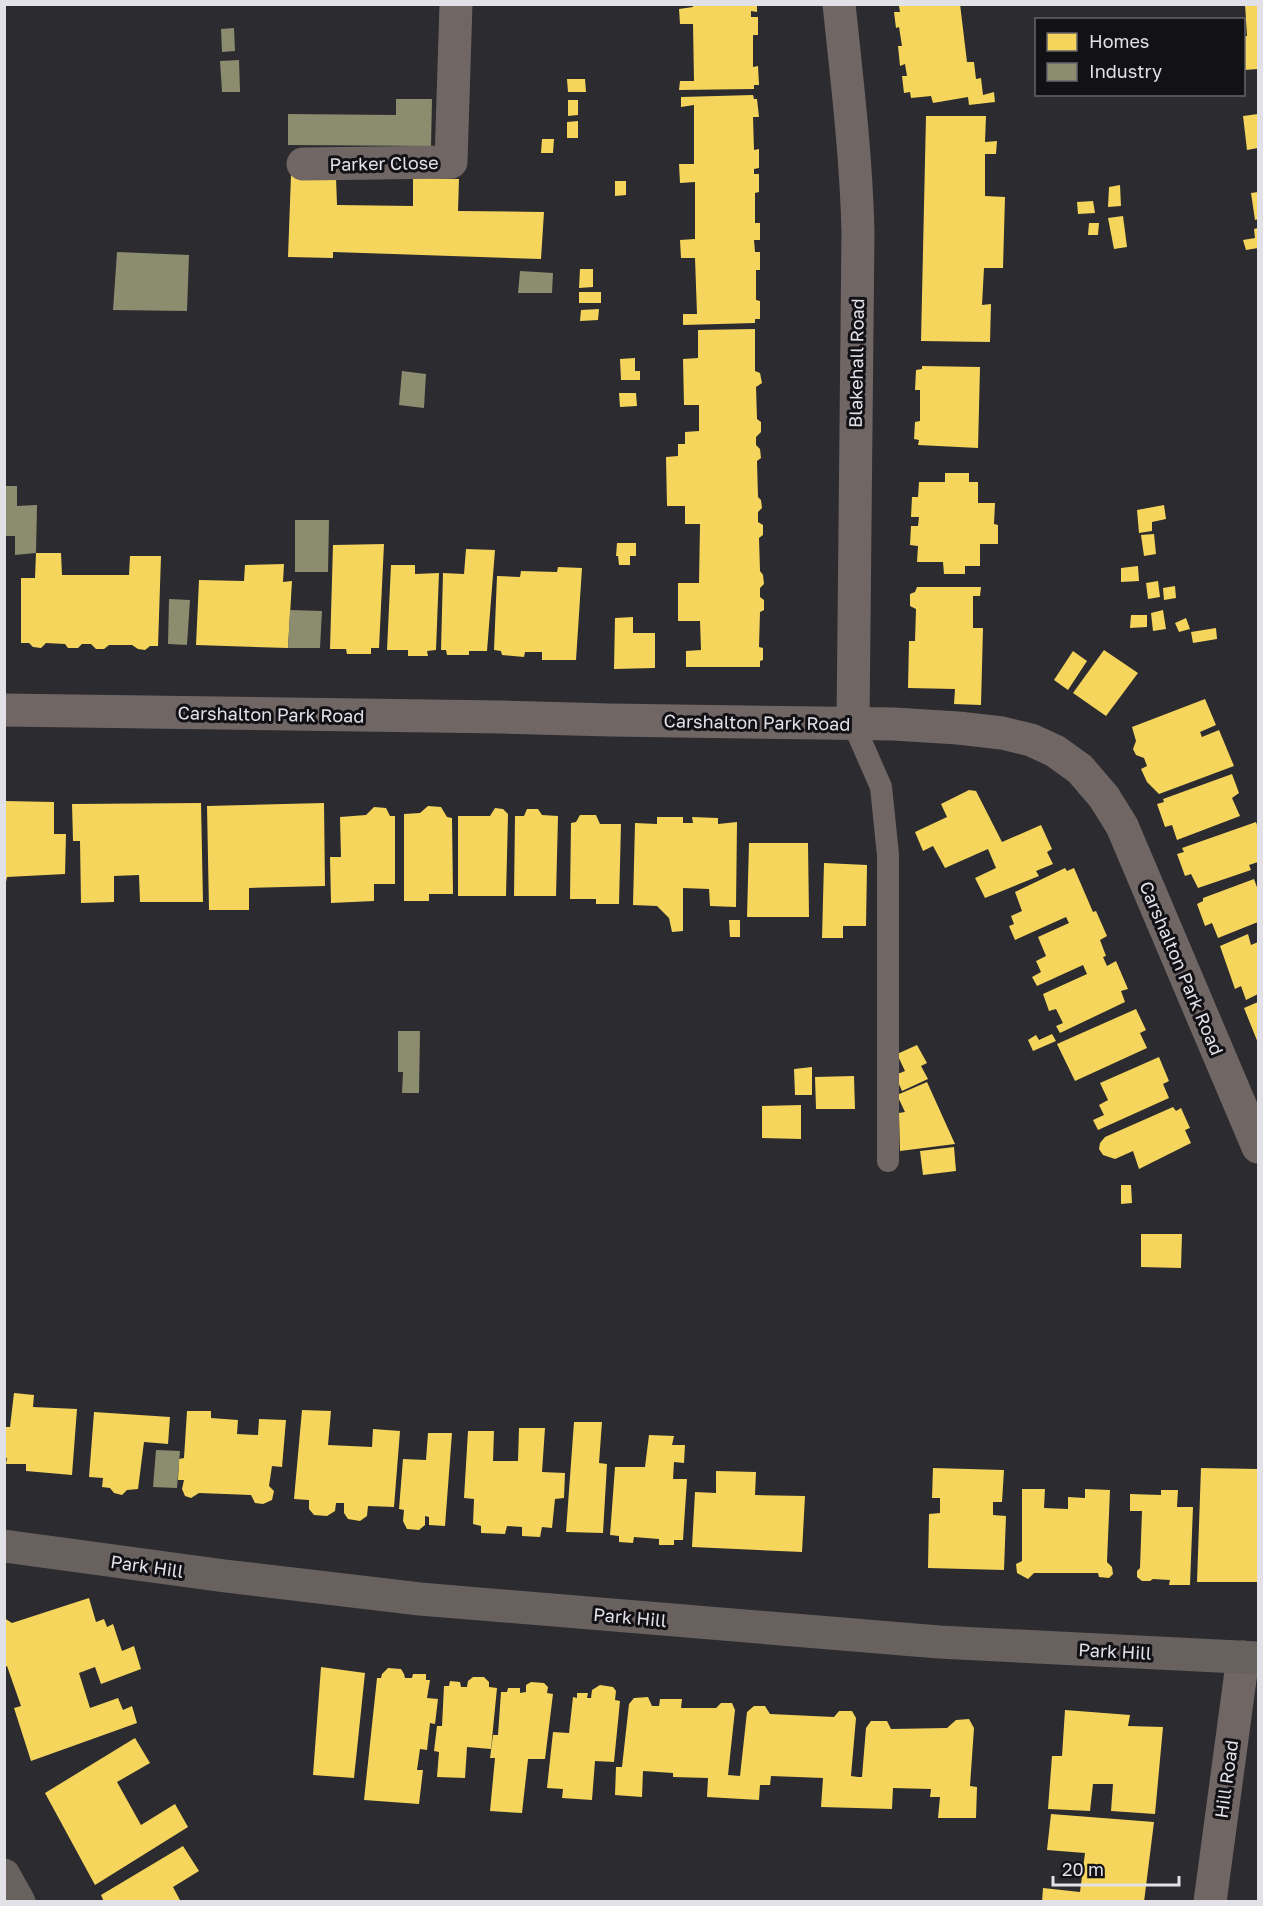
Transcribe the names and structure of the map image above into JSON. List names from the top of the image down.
{
  "streets": {
    "main road": ["Park Hill"],
    "street": [
      "Parker Close",
      "Blakehall Road",
      "Carshalton Park Road",
      "Hill Road"
    ]
  },
  "crossings": [
    ["Blakehall Road", "Carshalton Park Road"],
    ["Park Hill", "Hill Road"]
  ],
  "legend": ["Homes", "Industry"],
  "scale_bar": "20 m"
}
